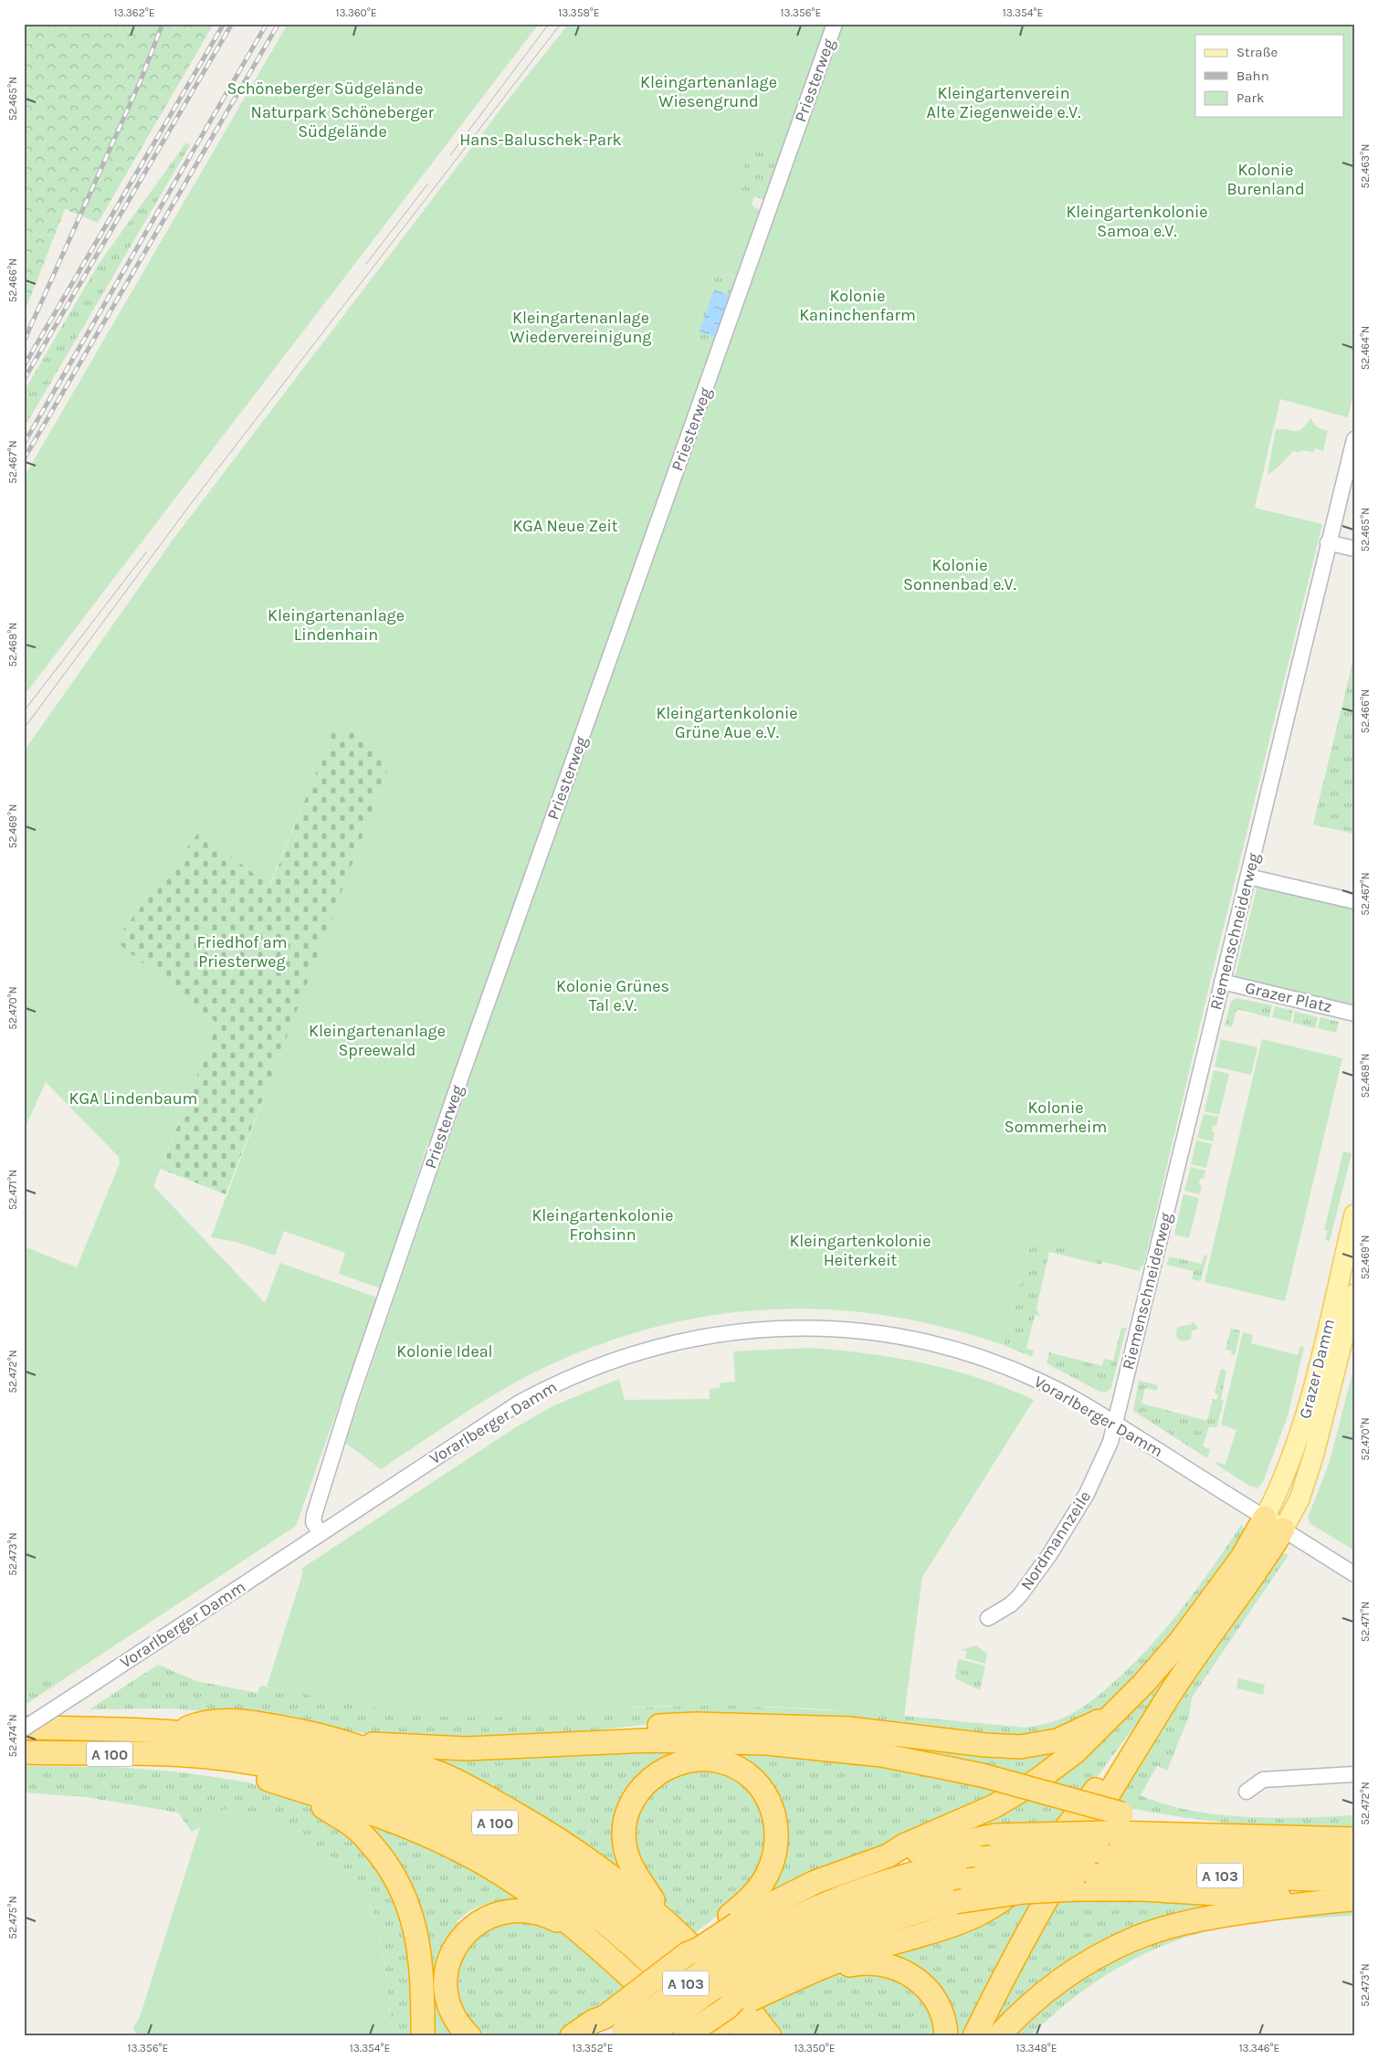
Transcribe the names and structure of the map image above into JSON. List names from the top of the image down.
{
  "streets": {
    "highway": ["A 100", "A 103"],
    "main road": ["Grazer Damm"],
    "street": [
      "Priesterweg",
      "Riemenschneiderweg",
      "Grazer Platz",
      "Vorarlberger Damm",
      "Nordmannzeile"
    ]
  },
  "crossings": [
    ["Priesterweg", "Vorarlberger Damm"],
    ["Riemenschneiderweg", "Grazer Platz"],
    ["Riemenschneiderweg", "Vorarlberger Damm"],
    ["Riemenschneiderweg", "Nordmannzeile"],
    ["Grazer Damm", "Vorarlberger Damm"],
    ["Vorarlberger Damm", "Nordmannzeile"],
    ["Vorarlberger Damm", "A 100"]
  ],
  "parks": [
    "Kleingartenanlage Wiesengrund",
    "Schöneberger Südgelände",
    "Kleingartenverein Alte Ziegenweide e.V.",
    "Naturpark Schöneberger Südgelände",
    "Hans-Baluschek-Park",
    "Kolonie Burenland",
    "Kleingartenkolonie Samoa e.V.",
    "Kolonie Kaninchenfarm",
    "Kleingartenanlage Wiedervereinigung",
    "KGA Neue Zeit",
    "Kolonie Sonnenbad e.V.",
    "Kleingartenanlage Lindenhain",
    "Kleingartenkolonie Grüne Aue e.V.",
    "Friedhof am Priesterweg",
    "Kolonie Grünes Tal e.V.",
    "Kleingartenanlage Spreewald",
    "KGA Lindenbaum",
    "Kolonie Sommerheim",
    "Kleingartenkolonie Frohsinn",
    "Kleingartenkolonie Heiterkeit",
    "Kolonie Ideal"
  ],
  "legend": ["Straße", "Bahn", "Park"],
  "coordinates": [
    "13.362°E",
    "13.360°E",
    "13.358°E",
    "13.356°E",
    "13.354°E",
    "52.465°N",
    "52.463°N",
    "52.466°N",
    "52.464°N",
    "52.467°N",
    "52.468°N",
    "52.469°N",
    "52.470°N",
    "52.471°N",
    "52.472°N",
    "52.473°N",
    "52.474°N",
    "52.475°N",
    "13.352°E",
    "13.350°E",
    "13.348°E",
    "13.346°E"
  ]
}
